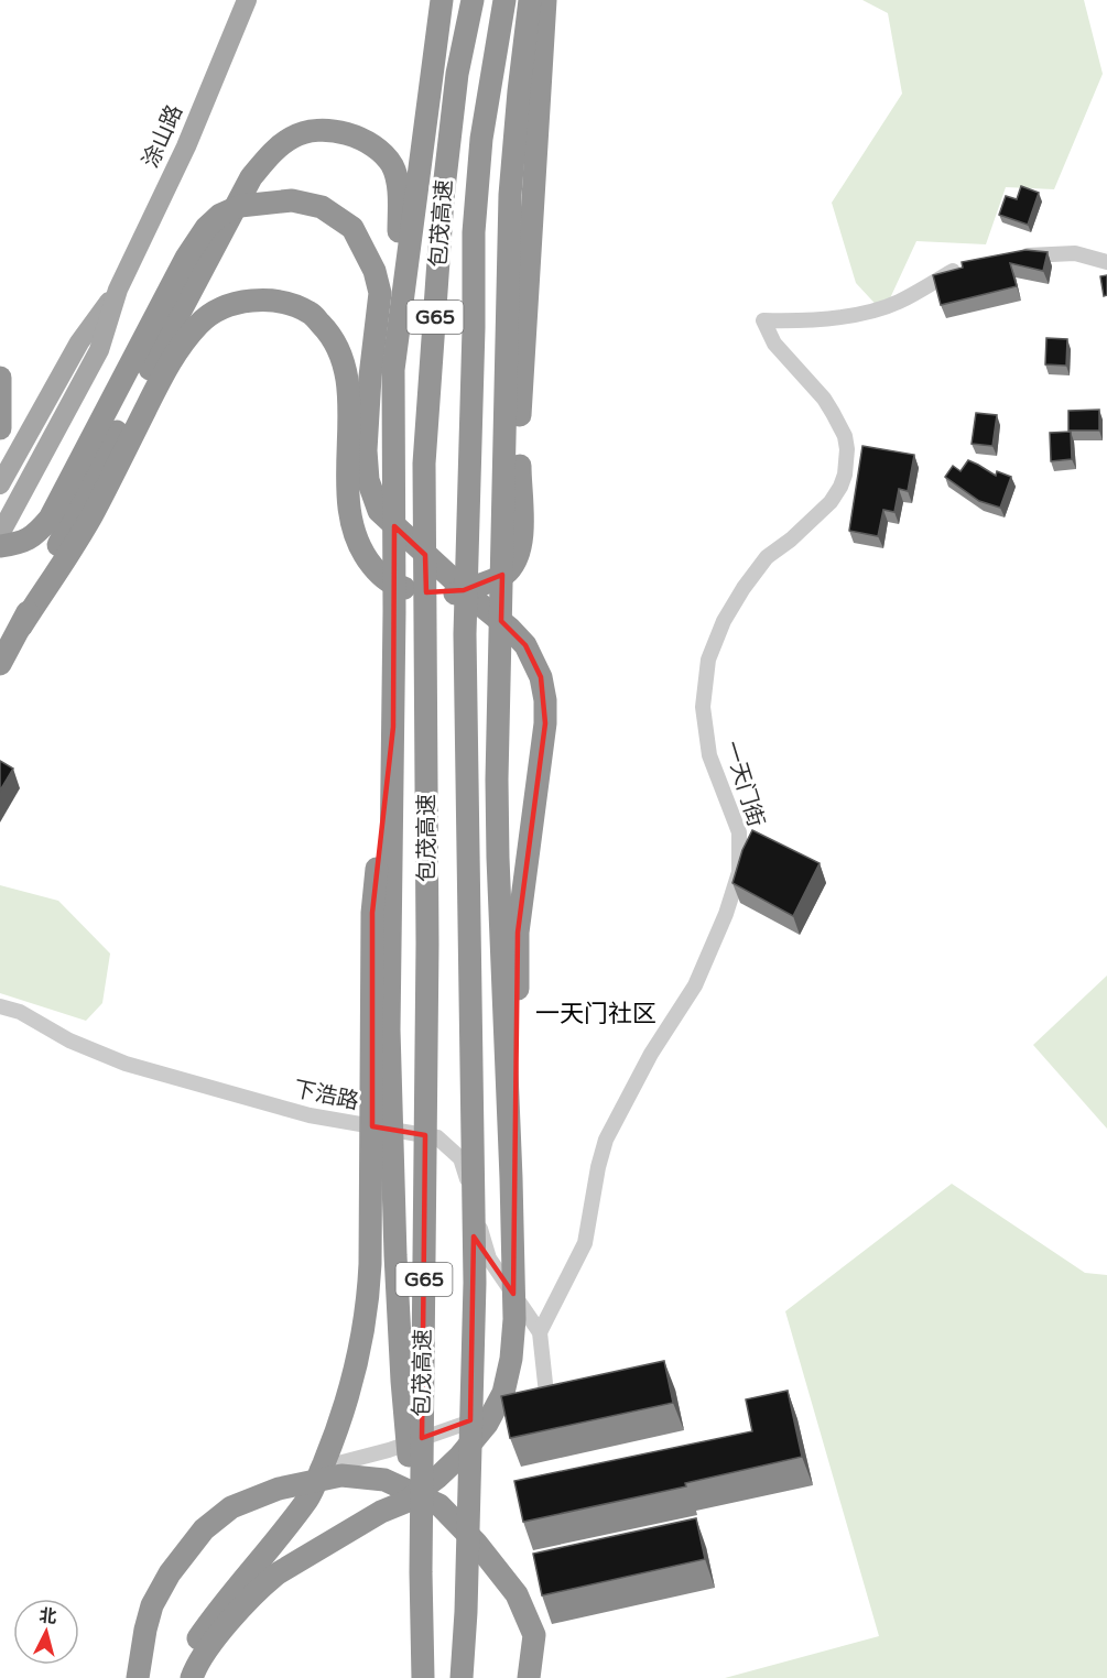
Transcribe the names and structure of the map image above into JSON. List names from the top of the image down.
{
  "streets": {
    "highway": ["包茂高速", "G65"],
    "main road": ["涂山路"],
    "street": ["一天门街", "下浩路"]
  },
  "crossings": [
    ["一天门街", "下浩路"]
  ],
  "districts": ["一天门社区"],
  "north": "top"
}
